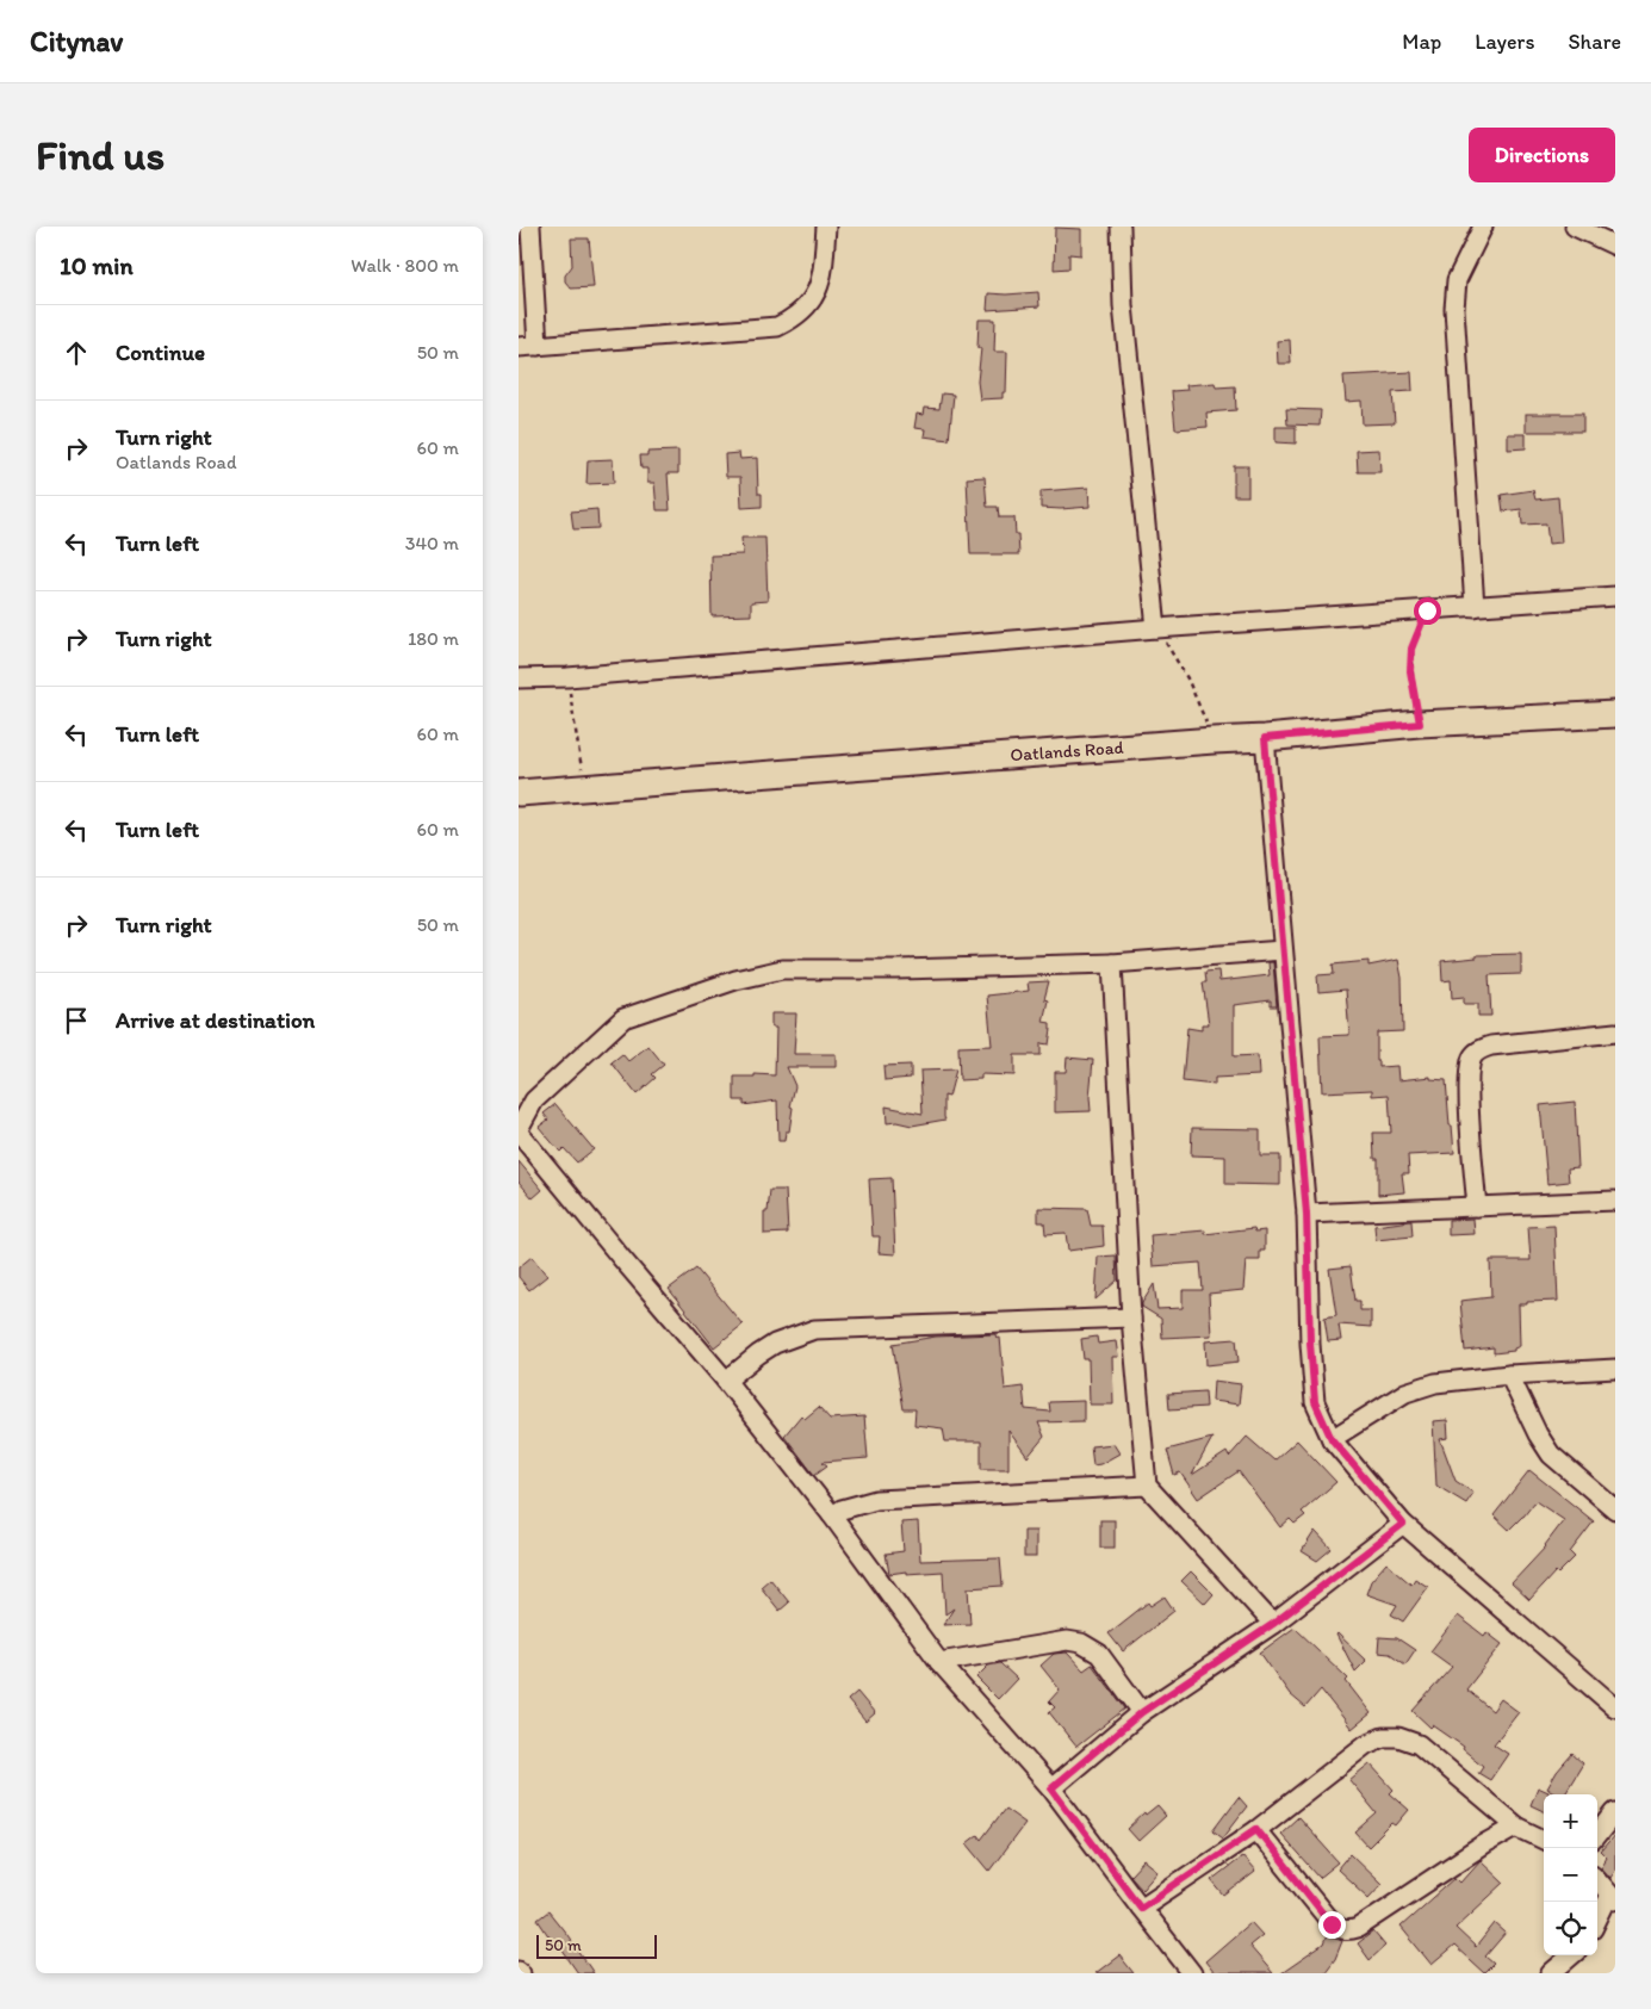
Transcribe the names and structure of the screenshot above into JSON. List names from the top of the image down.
{
  "streets": {
    "street": ["Oatlands Road"]
  },
  "scale_bar": "50 m",
  "page": {
    "header": "Citynav",
    "nav": ["Map", "Layers", "Share"],
    "buttons": "Directions",
    "title": "Find us",
    "heading": ["10 min", "Walk · 800 m"],
    "list": [
      ["Continue", "50 m"],
      ["Turn right", "Oatlands Road", "60 m"],
      ["Turn left", "340 m"],
      ["Turn right", "180 m"],
      ["Turn left", "60 m"],
      ["Turn left", "60 m"],
      ["Turn right", "50 m"],
      "Arrive at destination"
    ],
    "map_buttons": ["+", "−"],
    "scale": "50 m"
  }
}
